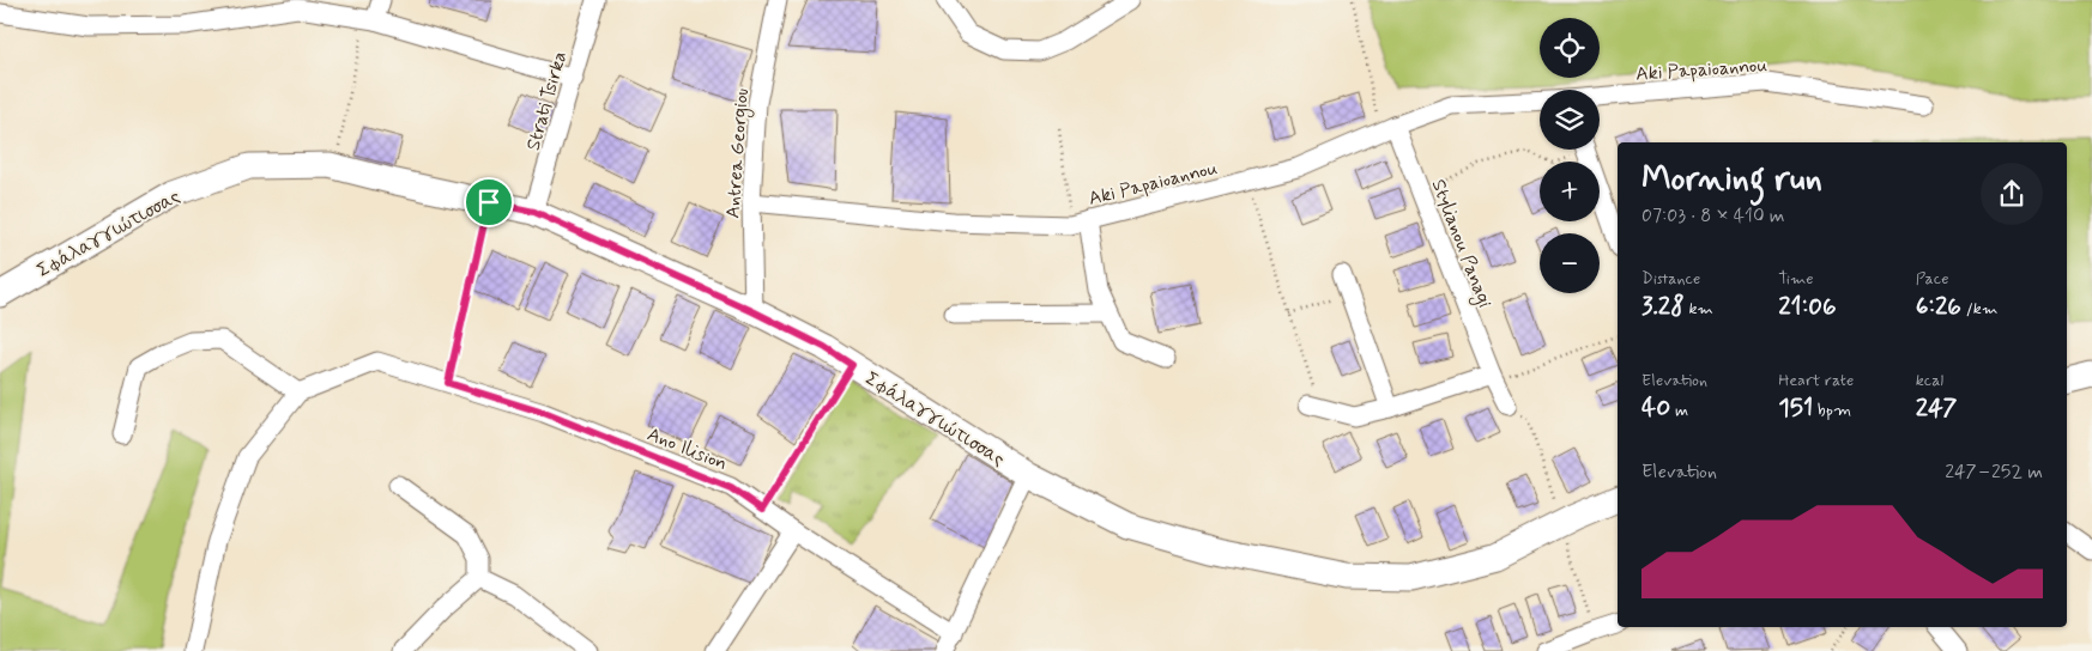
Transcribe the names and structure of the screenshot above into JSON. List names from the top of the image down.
{
  "streets": {
    "street": [
      "Aki Papaioannou",
      "Strati Tsirka",
      "Antrea Georgiou",
      "Σφάλαγγιώτισσας",
      "Stylianou Panagi",
      "Ano Ilision"
    ]
  },
  "crossings": [
    ["Aki Papaioannou", "Antrea Georgiou"],
    ["Aki Papaioannou", "Stylianou Panagi"],
    ["Strati Tsirka", "Σφάλαγγιώτισσας"],
    ["Antrea Georgiou", "Σφάλαγγιώτισσας"]
  ],
  "page": {
    "map_buttons": ["+", "−"],
    "heading": ["Morning run", "07:03 · 8 × 410 m"],
    "stats": [
      ["Distance", "3.28 km"],
      ["Time", "21:06"],
      ["Pace", "6:26 /km"],
      ["Elevation", "40 m"],
      ["Heart rate", "151 bpm"],
      ["kcal", "247"]
    ],
    "chart": ["Elevation", "247–252 m"]
  }
}
